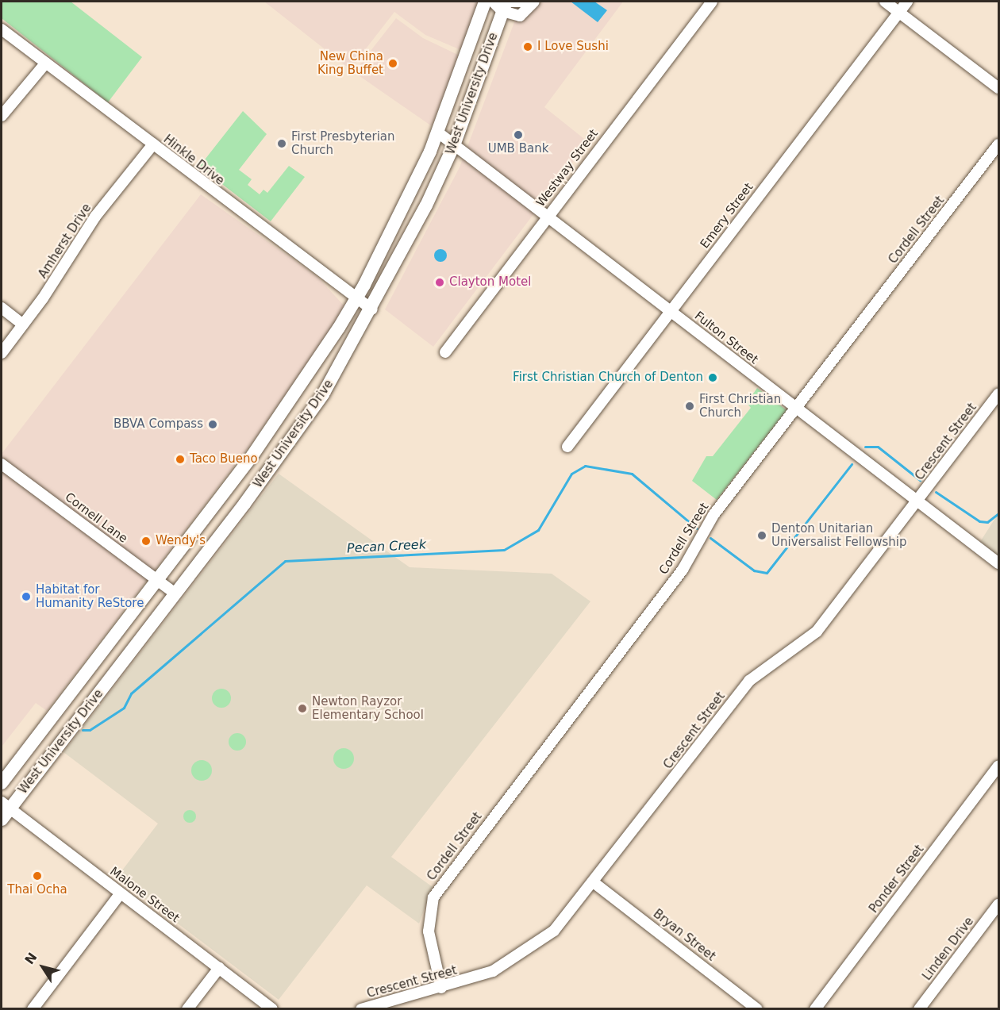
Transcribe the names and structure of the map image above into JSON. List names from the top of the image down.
{
  "streets": {
    "main road": ["West University Drive"],
    "street": [
      "Hinkle Drive",
      "Westway Street",
      "Emery Street",
      "Cordell Street",
      "Amherst Drive",
      "Fulton Street",
      "Crescent Street",
      "Cornell Lane",
      "Ponder Street",
      "Malone Street",
      "Bryan Street",
      "Linden Drive"
    ]
  },
  "crossings": [
    ["West University Drive", "Hinkle Drive"],
    ["West University Drive", "Fulton Street"],
    ["West University Drive", "Cornell Lane"],
    ["West University Drive", "Malone Street"],
    ["Hinkle Drive", "Amherst Drive"],
    ["Westway Street", "Fulton Street"],
    ["Emery Street", "Fulton Street"],
    ["Cordell Street", "Fulton Street"],
    ["Cordell Street", "Crescent Street"],
    ["Fulton Street", "Crescent Street"],
    ["Crescent Street", "Bryan Street"]
  ],
  "water": ["Pecan Creek"],
  "places": [
    "I Love Sushi",
    "New China King Buffet",
    "UMB Bank",
    "First Presbyterian Church",
    "Clayton Motel",
    "First Christian Church of Denton",
    "First Christian Church",
    "BBVA Compass",
    "Taco Bueno",
    "Denton Unitarian Universalist Fellowship",
    "Wendy's",
    "Habitat for Humanity ReStore",
    "Newton Rayzor Elementary School",
    "Thai Ocha"
  ],
  "north": "top left"
}
